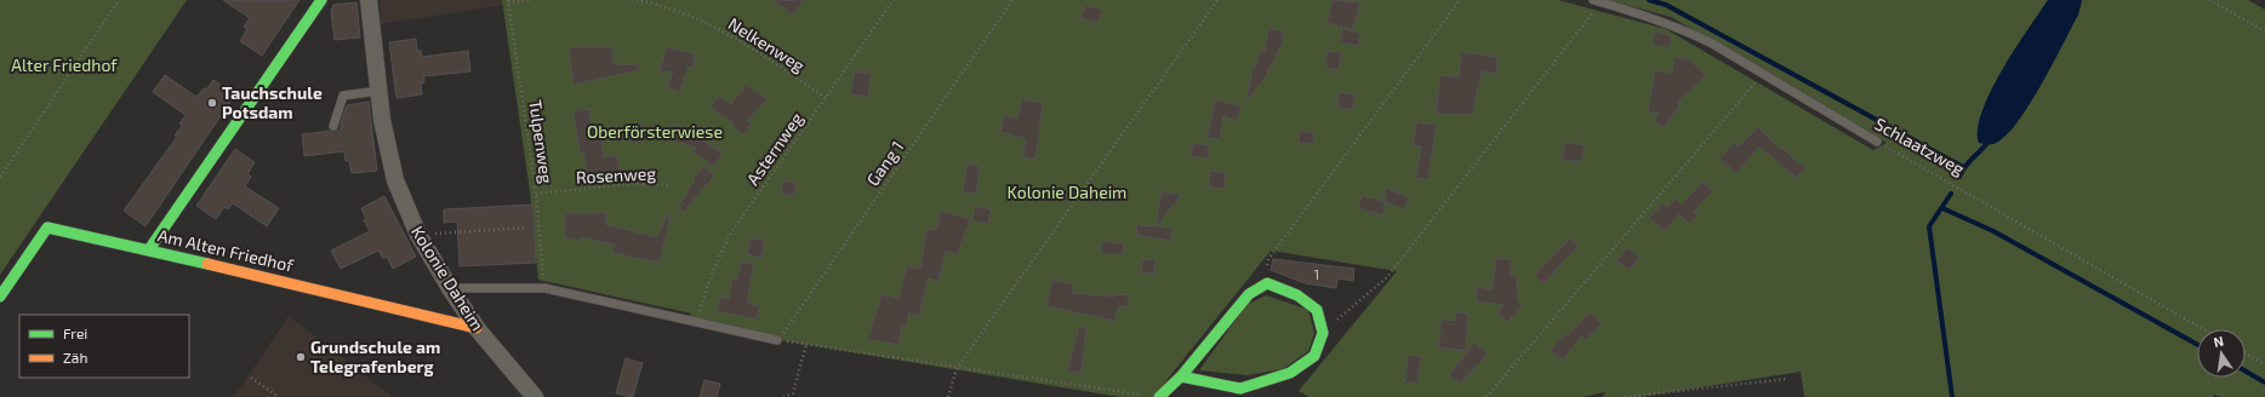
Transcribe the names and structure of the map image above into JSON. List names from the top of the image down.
{
  "streets": {
    "street": ["Am Alten Friedhof", "Kolonie Daheim"],
    "lane": ["Schlaatzweg"],
    "path": [
      "Nelkenweg",
      "Tulpenweg",
      "Asternweg",
      "Gang 1",
      "Rosenweg"
    ]
  },
  "crossings": [
    ["Nelkenweg", "Asternweg"],
    ["Tulpenweg", "Rosenweg"],
    ["Am Alten Friedhof", "Kolonie Daheim"]
  ],
  "parks": ["Alter Friedhof", "Oberförsterwiese", "Kolonie Daheim"],
  "places": ["Tauchschule Potsdam", "Grundschule am Telegrafenberg"],
  "house_numbers": ["1"],
  "legend": ["Frei", "Zäh"],
  "north": "top"
}
